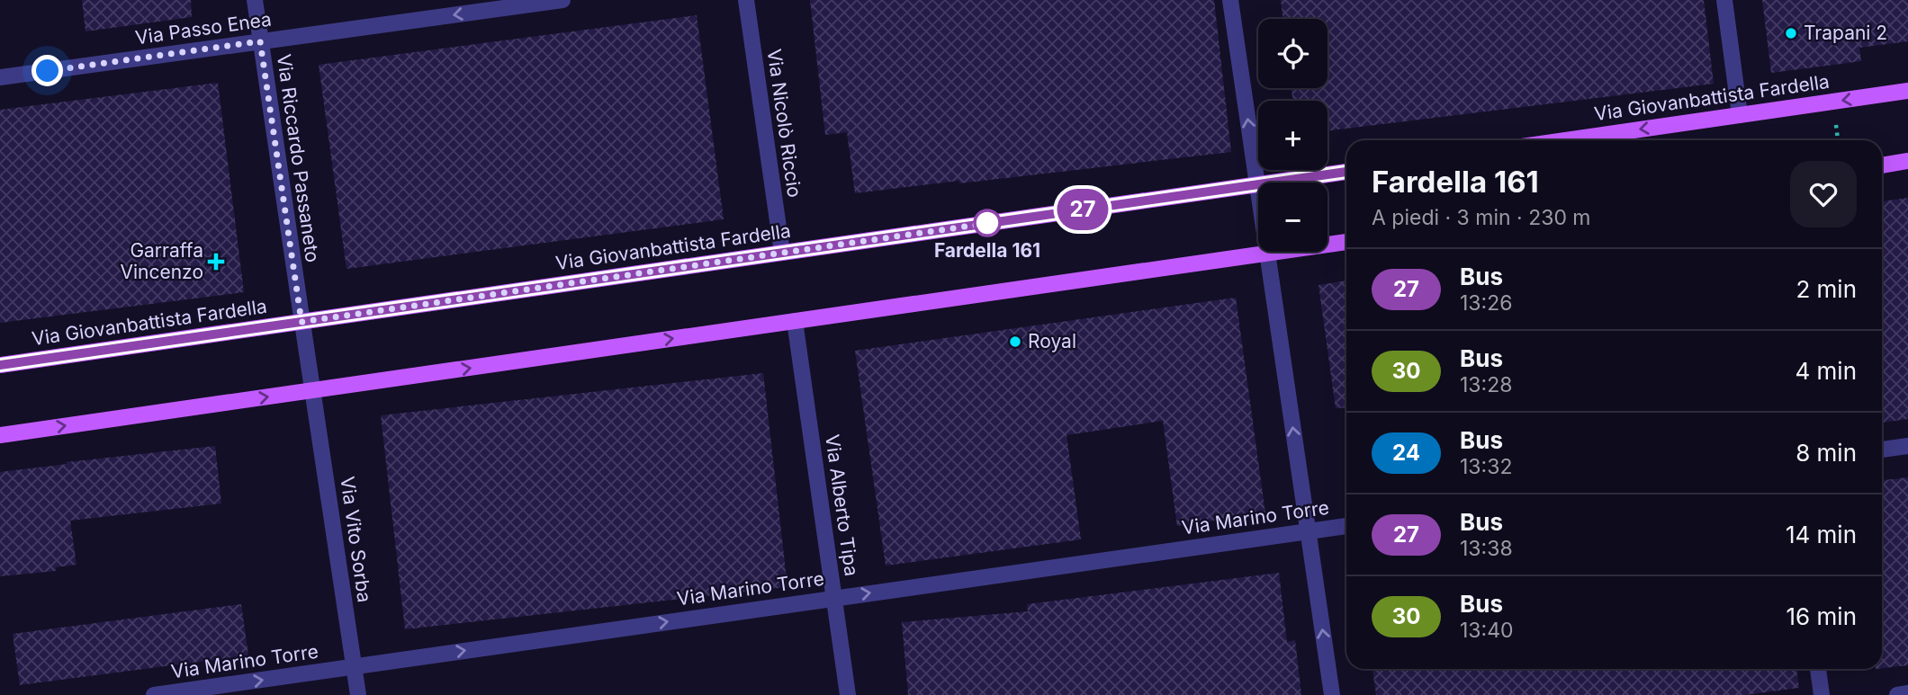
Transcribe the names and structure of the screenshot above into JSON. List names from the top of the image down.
{
  "streets": {
    "main road": ["Via Giovanbattista Fardella"],
    "street": [
      "Via Passo Enea",
      "Via Nicolò Riccio",
      "Via Riccardo Passaneto",
      "Via Alberto Tipa",
      "Via Marino Torre",
      "Via Vito Sorba"
    ]
  },
  "crossings": [
    ["Via Passo Enea", "Via Riccardo Passaneto"],
    ["Via Giovanbattista Fardella", "Via Nicolò Riccio"],
    ["Via Giovanbattista Fardella", "Via Riccardo Passaneto"],
    ["Via Riccardo Passaneto", "Via Vito Sorba"],
    ["Via Alberto Tipa", "Via Marino Torre"],
    ["Via Marino Torre", "Via Vito Sorba"]
  ],
  "one_way": ["Via Passo Enea", "Via Marino Torre"],
  "places": {
    "other": ["Trapani 2", "Fardella 161", "Royal"],
    "health": ["Garraffa Vincenzo"]
  },
  "lines": ["bus line 27"],
  "page": {
    "on_map": "27",
    "map_buttons": ["+", "−"],
    "heading": ["Fardella 161", "A piedi · 3 min · 230 m"],
    "list": [
      {
        "mark": "27",
        "name": "Bus",
        "note": "13:26",
        "value": "2 min"
      },
      {
        "mark": "30",
        "name": "Bus",
        "note": "13:28",
        "value": "4 min"
      },
      {
        "mark": "24",
        "name": "Bus",
        "note": "13:32",
        "value": "8 min"
      },
      {
        "mark": "27",
        "name": "Bus",
        "note": "13:38",
        "value": "14 min"
      },
      {
        "mark": "30",
        "name": "Bus",
        "note": "13:40",
        "value": "16 min"
      }
    ]
  }
}
